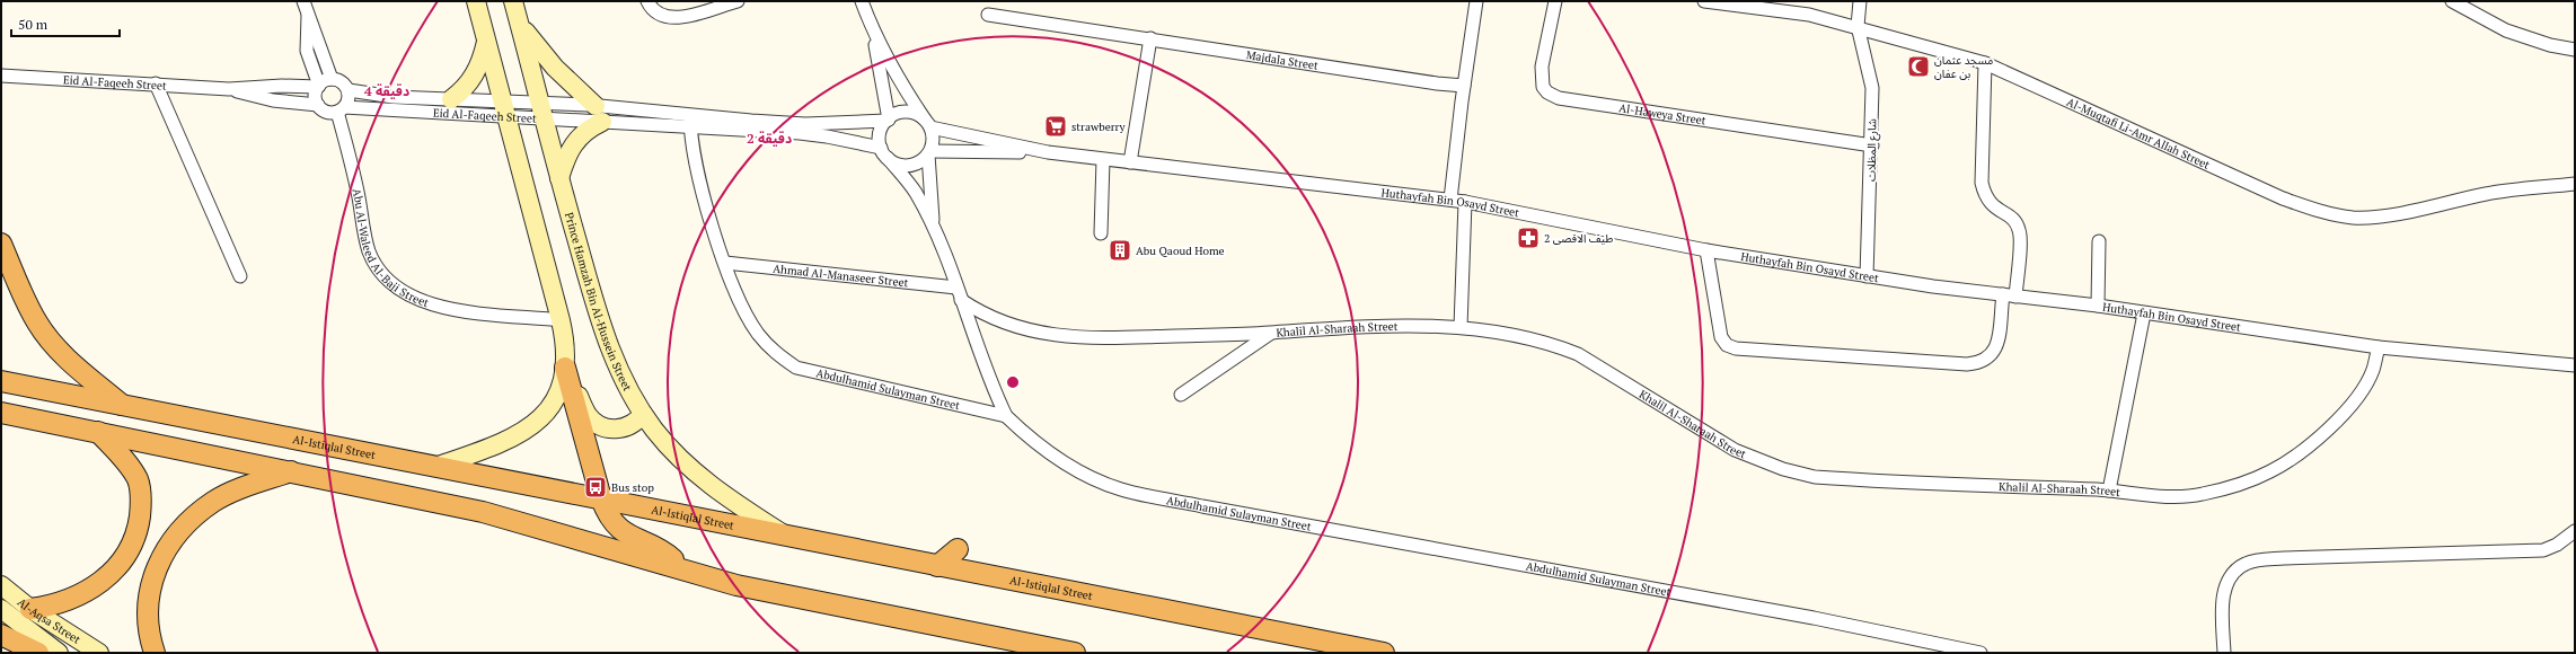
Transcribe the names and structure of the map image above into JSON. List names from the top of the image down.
{
  "streets": {
    "highway": ["Al-Istiqlal Street"],
    "main road": ["Prince Hamzah Bin Al-Hussein Street", "Al-Aqsa Street"],
    "street": [
      "Majdala Street",
      "Eid Al-Faqeeh Street",
      "Al-Haweya Street",
      "Al-Muqtafi Li-Amr Allah Street",
      "شارع المظلات",
      "Huthayfah Bin Osayd Street",
      "Abu Al-Waleed Al-Baji Street",
      "Ahmad Al-Manaseer Street",
      "Khalil Al-Sharaah Street",
      "Abdulhamid Sulayman Street"
    ]
  },
  "crossings": [
    ["Eid Al-Faqeeh Street", "Abu Al-Waleed Al-Baji Street"],
    ["Eid Al-Faqeeh Street", "Prince Hamzah Bin Al-Hussein Street"],
    ["Al-Haweya Street", "شارع المظلات"],
    ["Al-Muqtafi Li-Amr Allah Street", "شارع المظلات"],
    ["شارع المظلات", "Huthayfah Bin Osayd Street"],
    ["Huthayfah Bin Osayd Street", "Khalil Al-Sharaah Street"],
    ["Ahmad Al-Manaseer Street", "Abdulhamid Sulayman Street"],
    ["Prince Hamzah Bin Al-Hussein Street", "Al-Istiqlal Street"]
  ],
  "places": {
    "mosque": ["مسجد عثمان بن عفان"],
    "supermarket": ["strawberry"],
    "pharmacy": ["طيف الاقصى 2"],
    "building": ["Abu Qaoud Home"],
    "bus stop": ["Bus stop"]
  },
  "scale_bar": "50 m",
  "rings": ["4 دقيقة", "2 دقيقة"]
}
